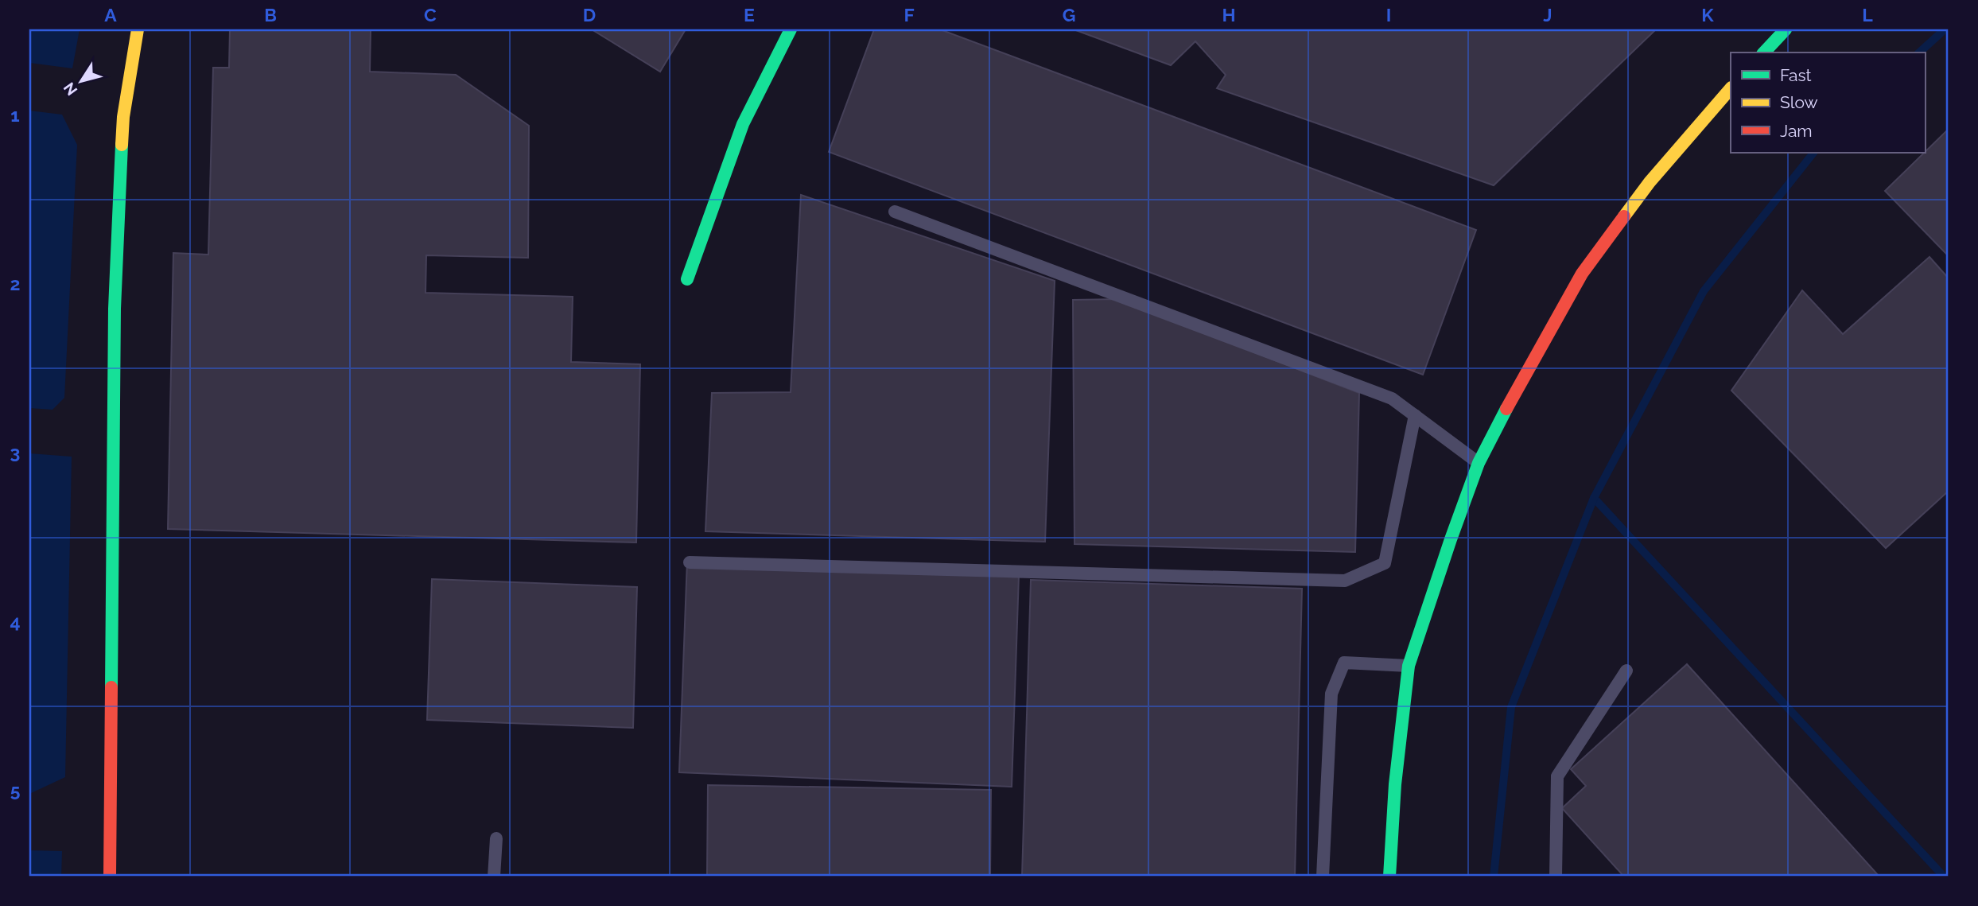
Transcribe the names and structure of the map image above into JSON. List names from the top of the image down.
{
  "legend": ["Fast", "Slow", "Jam"],
  "north": "bottom left",
  "grid": {
    "columns": [
      "A",
      "B",
      "C",
      "D",
      "E",
      "F",
      "G",
      "H",
      "I",
      "J",
      "K",
      "L"
    ],
    "rows": [
      "1",
      "2",
      "3",
      "4",
      "5"
    ]
  }
}
